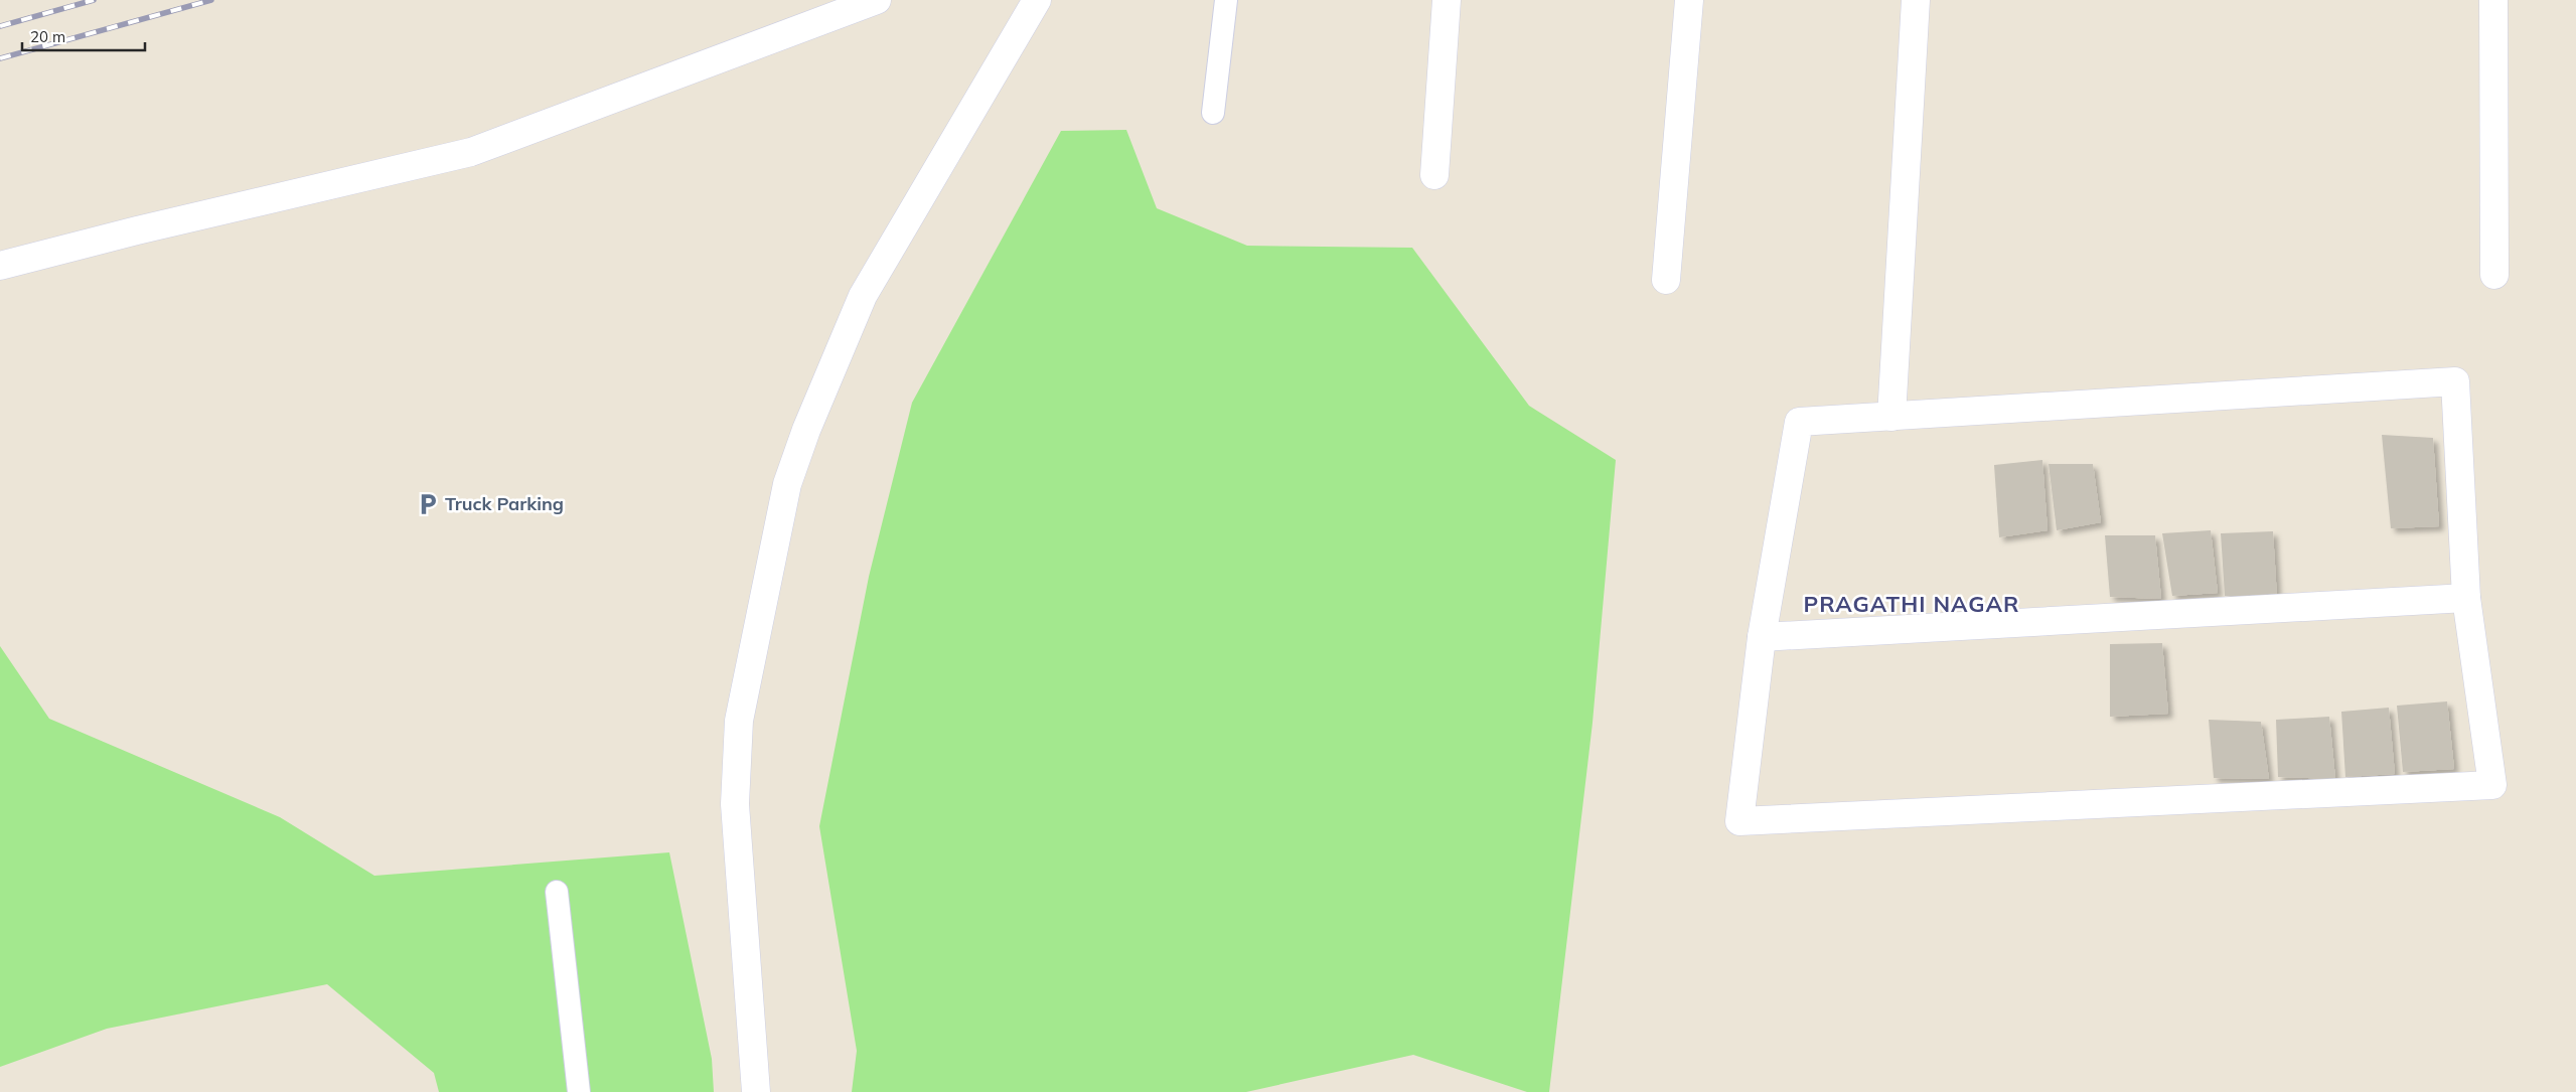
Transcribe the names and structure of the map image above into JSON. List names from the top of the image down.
{
  "districts": ["PRAGATHI NAGAR"],
  "places": {
    "parking": ["Truck Parking"]
  },
  "scale_bar": "20 m"
}
